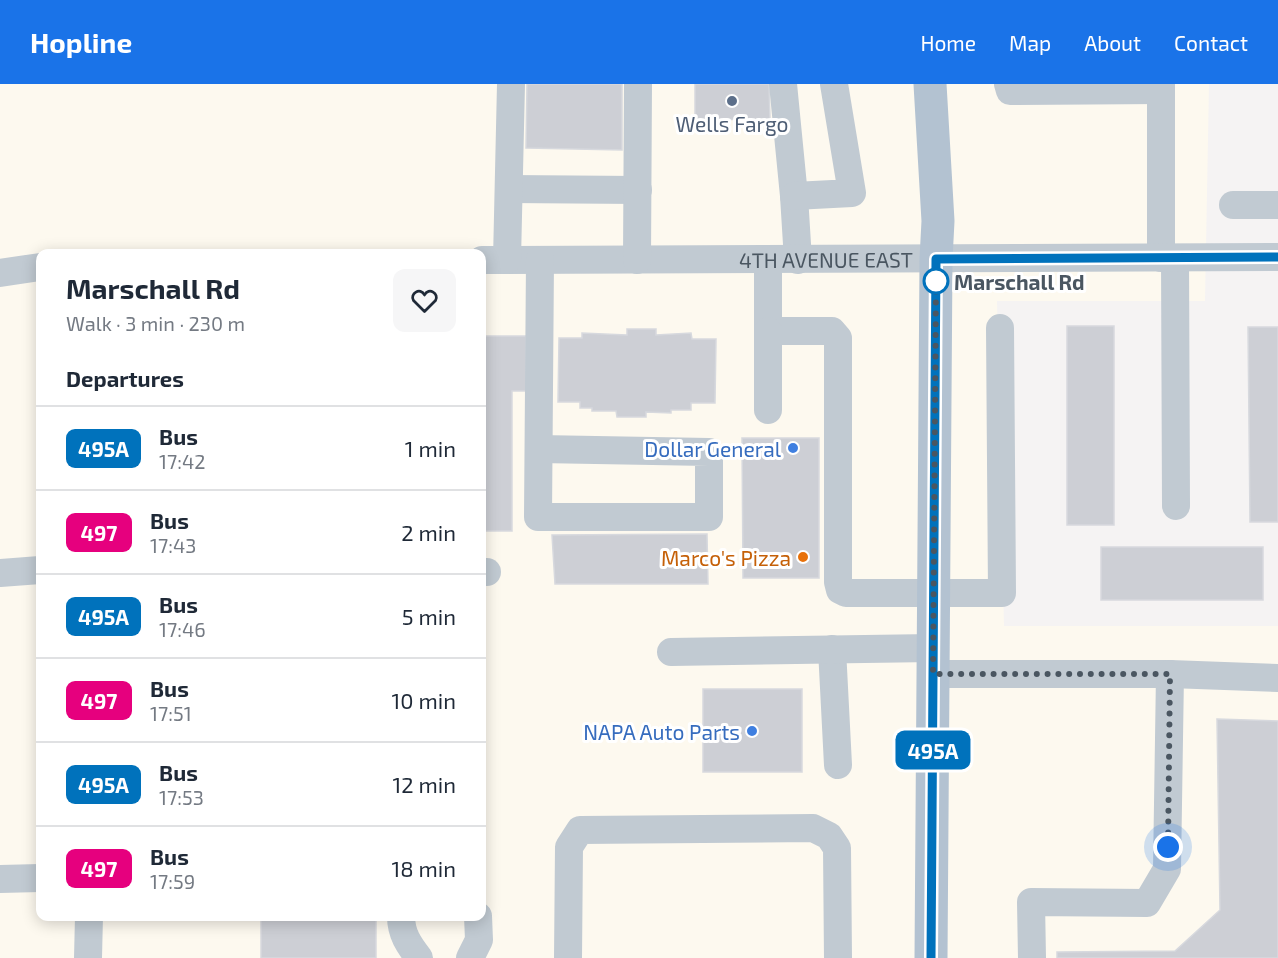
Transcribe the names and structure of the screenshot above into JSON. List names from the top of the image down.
{
  "streets": {
    "street": ["4TH AVENUE EAST"]
  },
  "places": [
    "Wells Fargo",
    "Marschall Rd",
    "Dollar General",
    "Marco's Pizza",
    "NAPA Auto Parts"
  ],
  "lines": ["bus line 495A"],
  "page": {
    "header": "Hopline",
    "nav": [
      "Home",
      "Map",
      "About",
      "Contact"
    ],
    "on_map": "495A",
    "heading": [
      ["Marschall Rd", "Walk · 3 min · 230 m"],
      "Departures"
    ],
    "list": [
      {
        "mark": "495A",
        "name": "Bus",
        "note": "17:42",
        "value": "1 min"
      },
      {
        "mark": "497",
        "name": "Bus",
        "note": "17:43",
        "value": "2 min"
      },
      {
        "mark": "495A",
        "name": "Bus",
        "note": "17:46",
        "value": "5 min"
      },
      {
        "mark": "497",
        "name": "Bus",
        "note": "17:51",
        "value": "10 min"
      },
      {
        "mark": "495A",
        "name": "Bus",
        "note": "17:53",
        "value": "12 min"
      },
      {
        "mark": "497",
        "name": "Bus",
        "note": "17:59",
        "value": "18 min"
      }
    ]
  }
}
